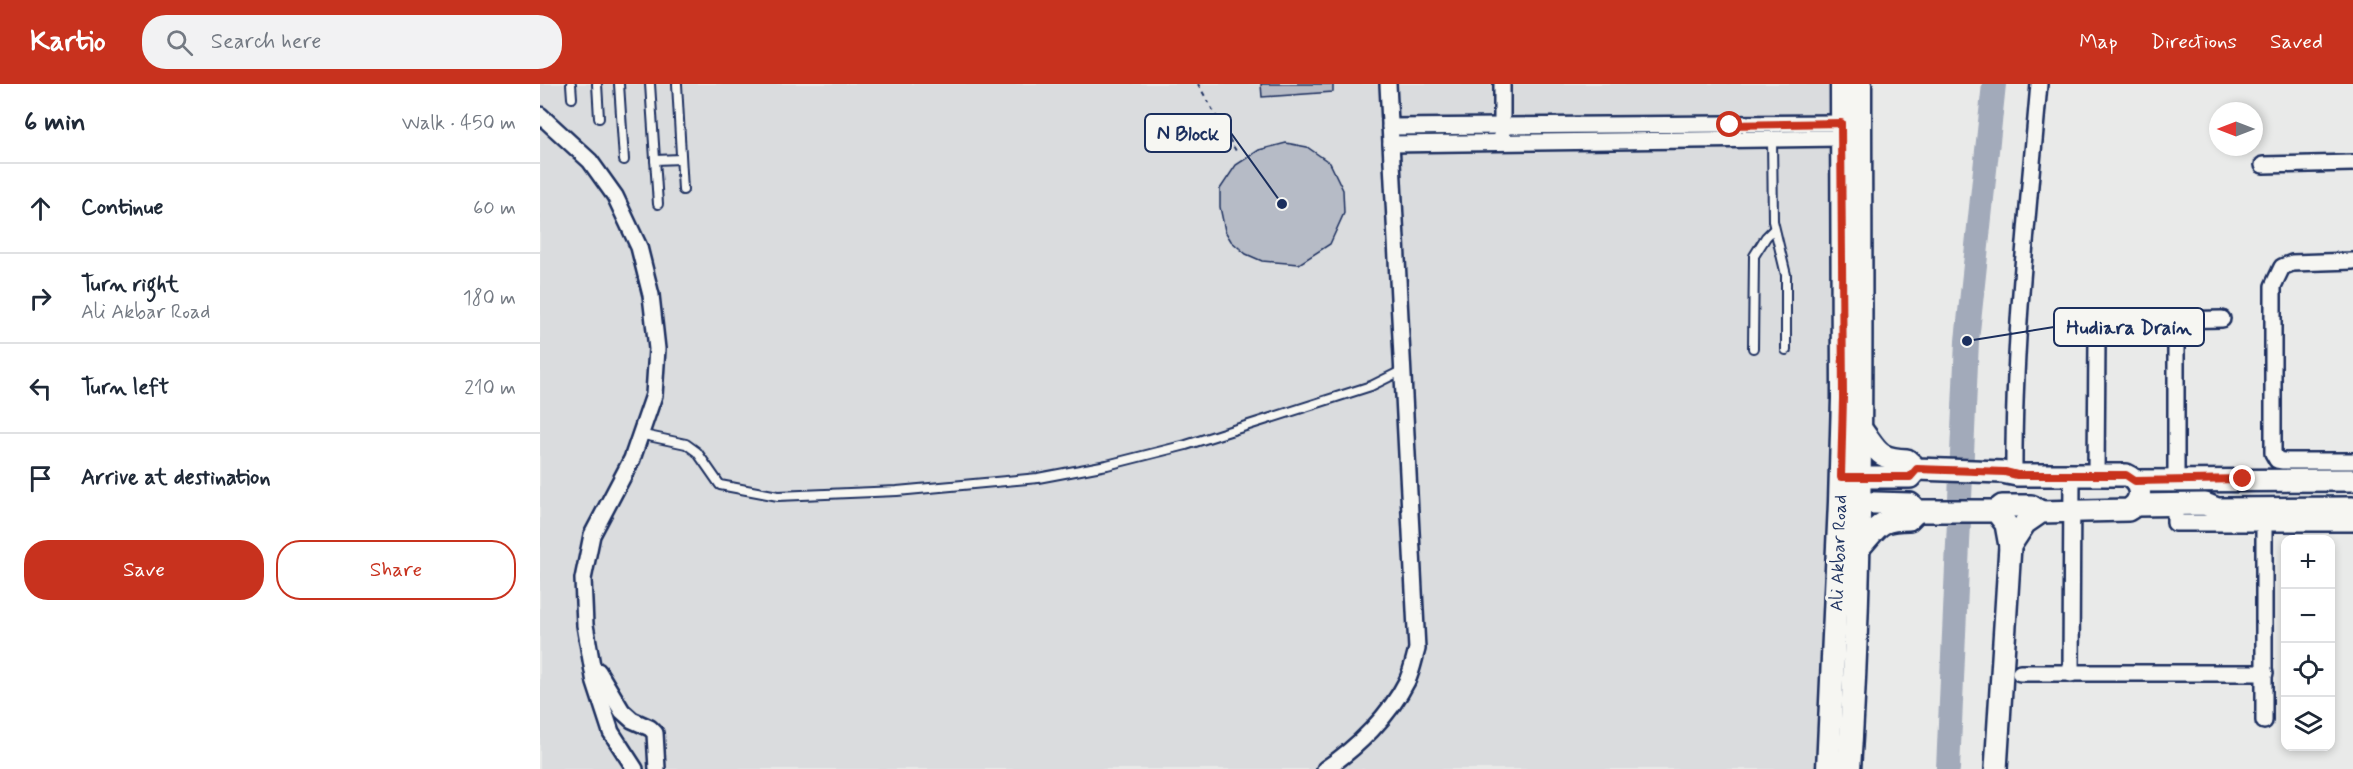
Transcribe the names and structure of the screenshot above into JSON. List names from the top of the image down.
{
  "streets": {
    "main road": ["Ali Akbar Road"]
  },
  "places": ["N Block", "Hudiara Drain"],
  "north": "left",
  "page": {
    "header": "Kartio",
    "search": "Search here",
    "nav": ["Map", "Directions", "Saved"],
    "heading": ["6 min", "Walk · 450 m"],
    "list": [
      ["Continue", "60 m"],
      ["Turn right", "Ali Akbar Road", "180 m"],
      ["Turn left", "210 m"],
      "Arrive at destination"
    ],
    "buttons": ["Save", "Share"],
    "map_buttons": ["+", "−"]
  }
}
